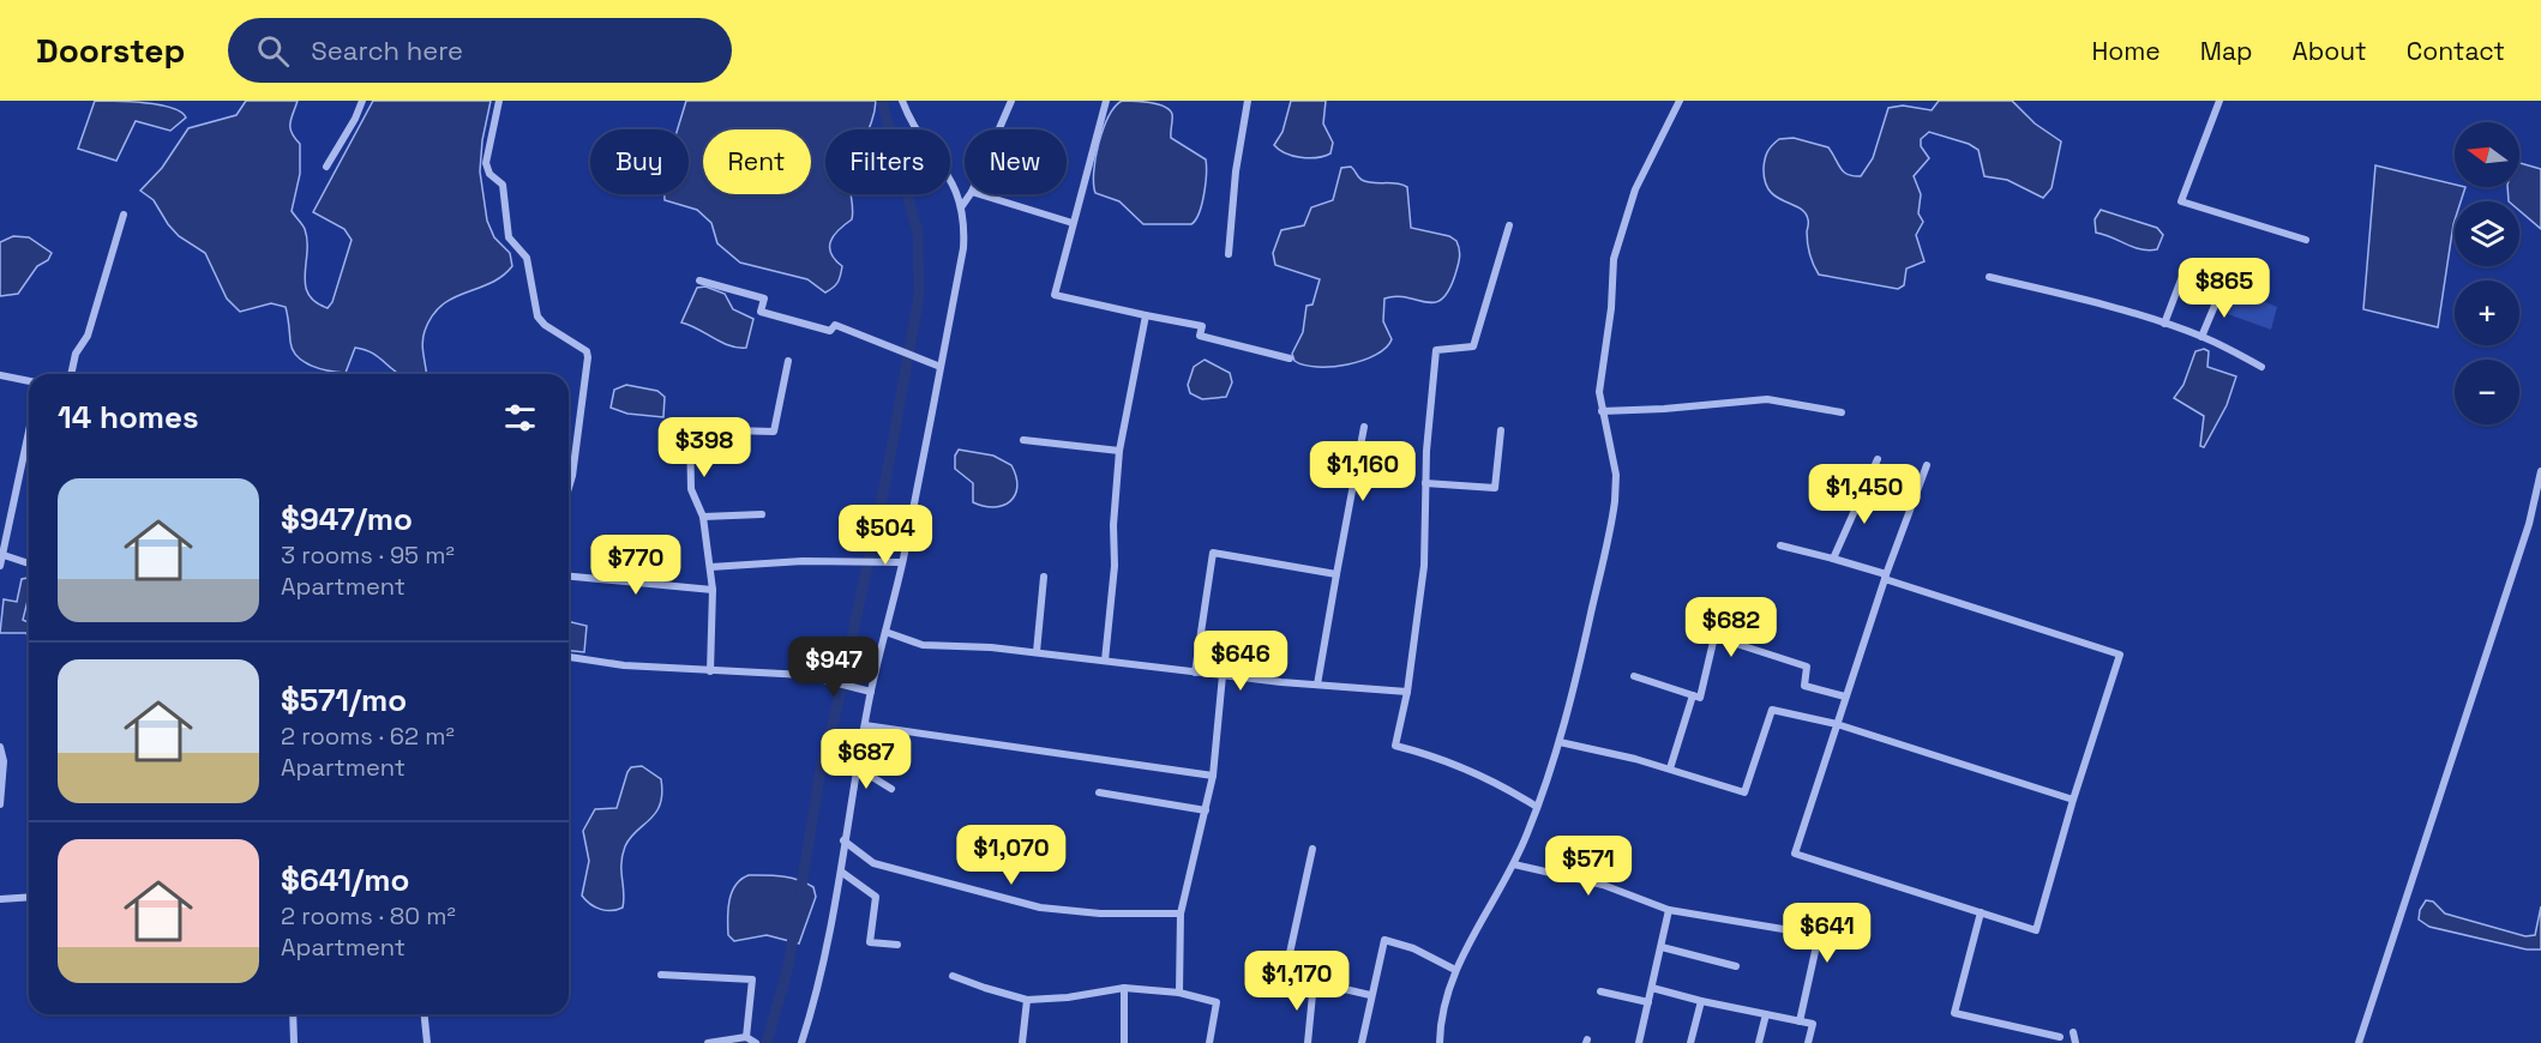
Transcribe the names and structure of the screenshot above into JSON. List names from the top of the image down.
{
  "north": "left",
  "page": {
    "header": "Doorstep",
    "search": "Search here",
    "nav": [
      "Home",
      "Map",
      "About",
      "Contact"
    ],
    "map_buttons": ["+", "−"],
    "chip": [
      "Buy",
      "Rent",
      "Filters",
      "New"
    ],
    "price": [
      "$865",
      "$398",
      "$1,160",
      "$1,450",
      "$504",
      "$770",
      "$682",
      "$646",
      "$947",
      "$687",
      "$1,070",
      "$571",
      "$641",
      "$1,170"
    ],
    "heading": "14 homes",
    "list": [
      {
        "name": "$947/mo",
        "note": "3 rooms · 95 m² · Apartment"
      },
      {
        "name": "$571/mo",
        "note": "2 rooms · 62 m² · Apartment"
      },
      {
        "name": "$641/mo",
        "note": "2 rooms · 80 m² · Apartment"
      }
    ]
  }
}
